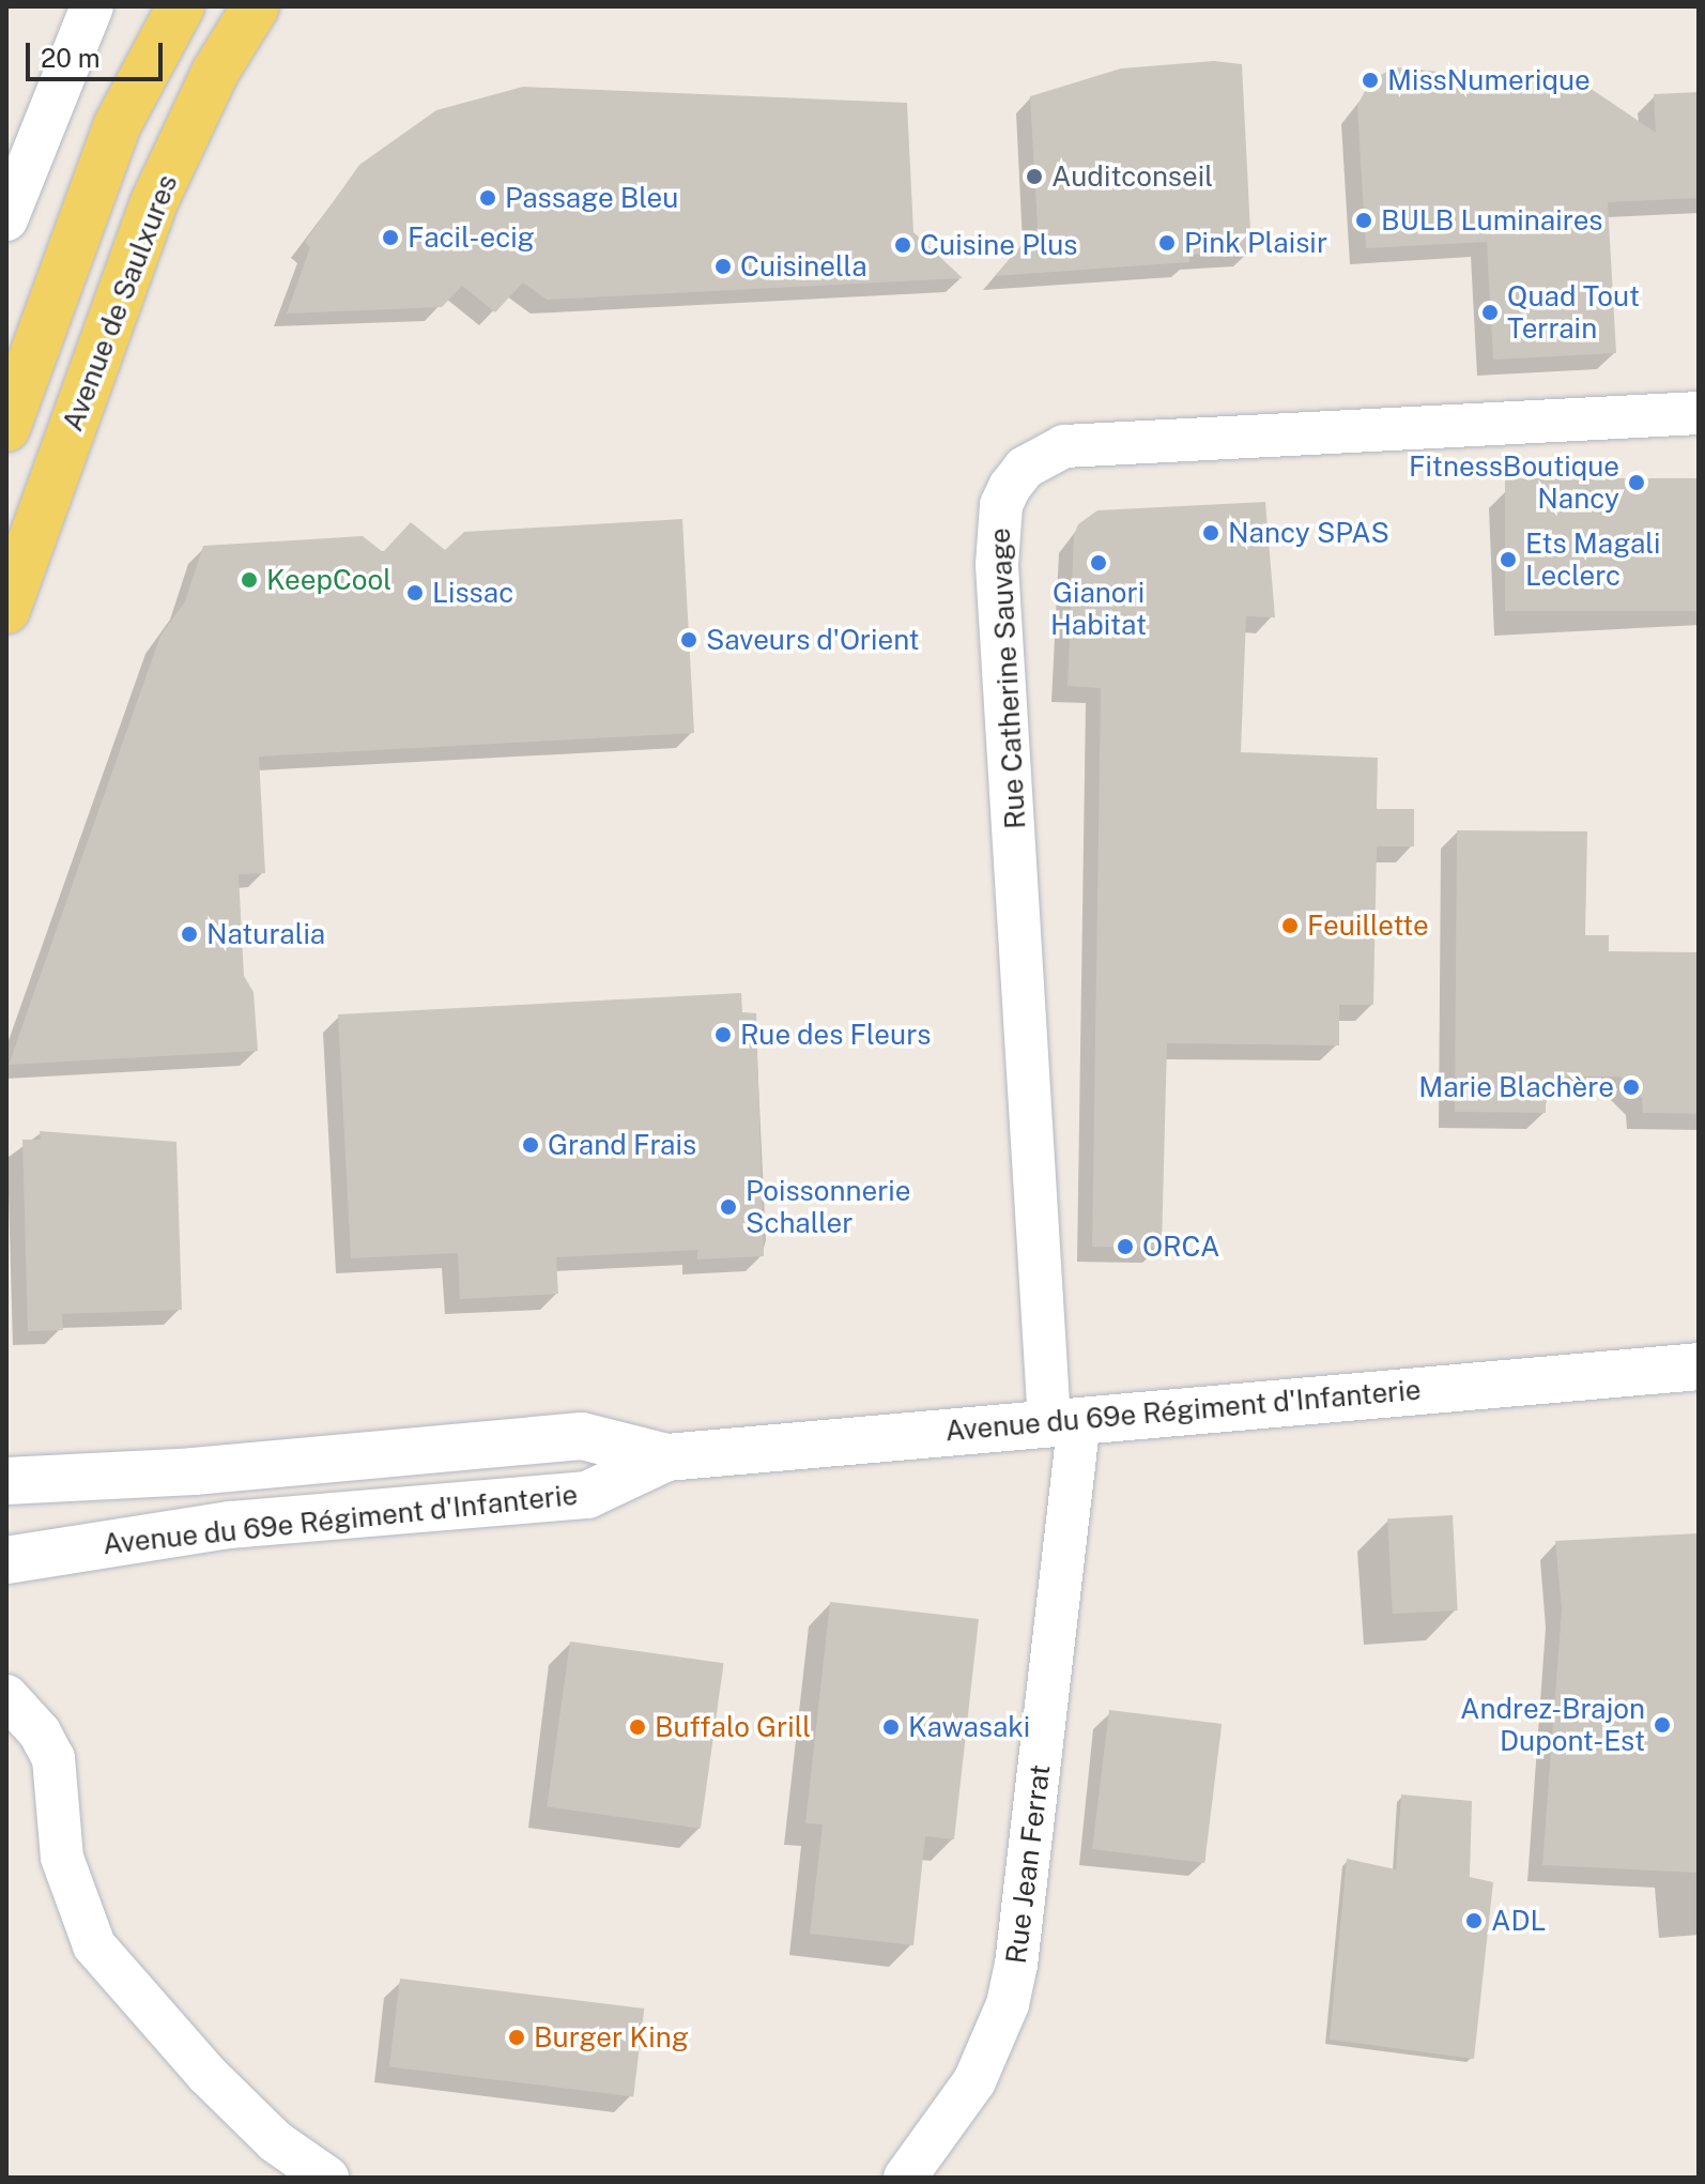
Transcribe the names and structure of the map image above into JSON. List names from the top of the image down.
{
  "streets": {
    "main road": ["Avenue de Saulxures"],
    "street": ["Rue Catherine Sauvage", "Avenue du 69e Régiment d'Infanterie", "Rue Jean Ferrat"]
  },
  "crossings": [
    ["Rue Catherine Sauvage", "Avenue du 69e Régiment d'Infanterie"],
    ["Rue Catherine Sauvage", "Rue Jean Ferrat"],
    ["Avenue du 69e Régiment d'Infanterie", "Rue Jean Ferrat"]
  ],
  "places": [
    "MissNumerique",
    "Auditconseil",
    "Passage Bleu",
    "BULB Luminaires",
    "Facil-ecig",
    "Pink Plaisir",
    "Cuisine Plus",
    "Cuisinella",
    "Quad Tout Terrain",
    "FitnessBoutique Nancy",
    "Nancy SPAS",
    "Ets Magali Leclerc",
    "Gianori Habitat",
    "KeepCool",
    "Lissac",
    "Saveurs d'Orient",
    "Feuillette",
    "Naturalia",
    "Rue des Fleurs",
    "Marie Blachère",
    "Grand Frais",
    "Poissonnerie Schaller",
    "ORCA",
    "Andrez-Brajon Dupont-Est",
    "Buffalo Grill",
    "Kawasaki",
    "ADL",
    "Burger King"
  ],
  "scale_bar": "20 m"
}
